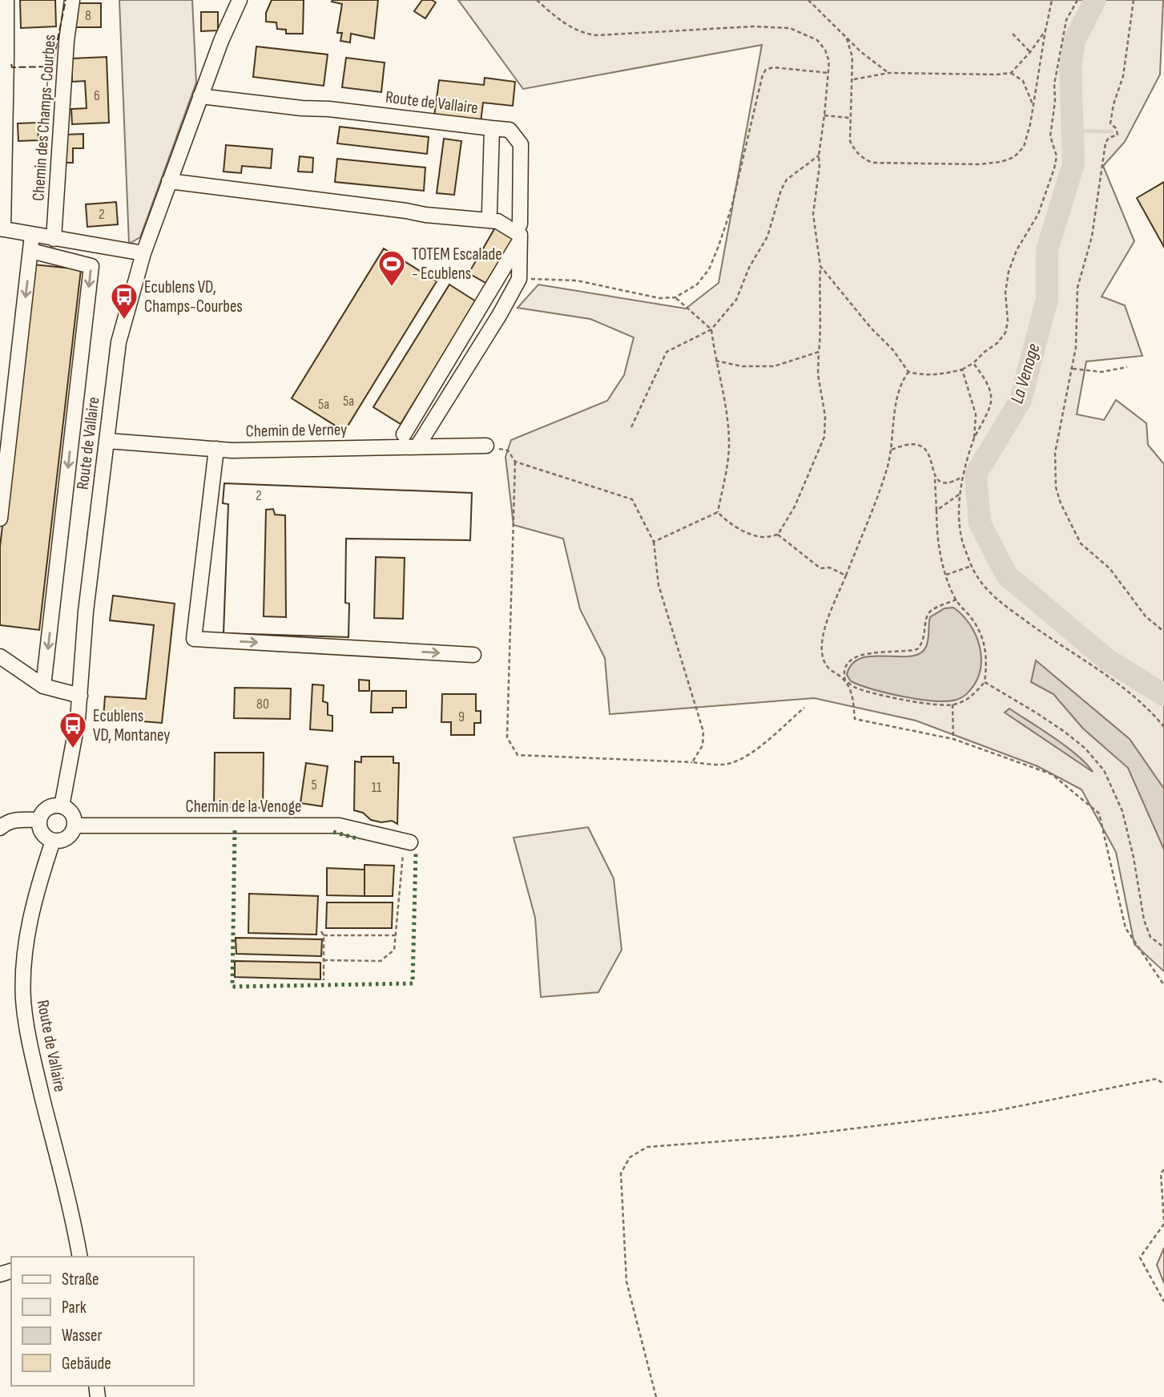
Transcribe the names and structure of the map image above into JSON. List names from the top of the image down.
{
  "streets": {
    "street": [
      "Route de Vallaire",
      "Chemin des Champs-Courbes",
      "Chemin de Verney",
      "Chemin de la Venoge"
    ]
  },
  "crossings": [
    ["Route de Vallaire", "Chemin de Verney"],
    ["Route de Vallaire", "Chemin de la Venoge"]
  ],
  "water": ["La Venoge"],
  "places": {
    "sports": ["TOTEM Escalade - Ecublens"],
    "bus stop": ["Ecublens VD, Champs-Courbes", "Ecublens VD, Montaney"]
  },
  "house_numbers": [
    "8",
    "6",
    "2",
    "5a",
    "5a",
    "2",
    "80",
    "9",
    "5",
    "11"
  ],
  "legend": [
    "Straße",
    "Park",
    "Wasser",
    "Gebäude"
  ]
}
